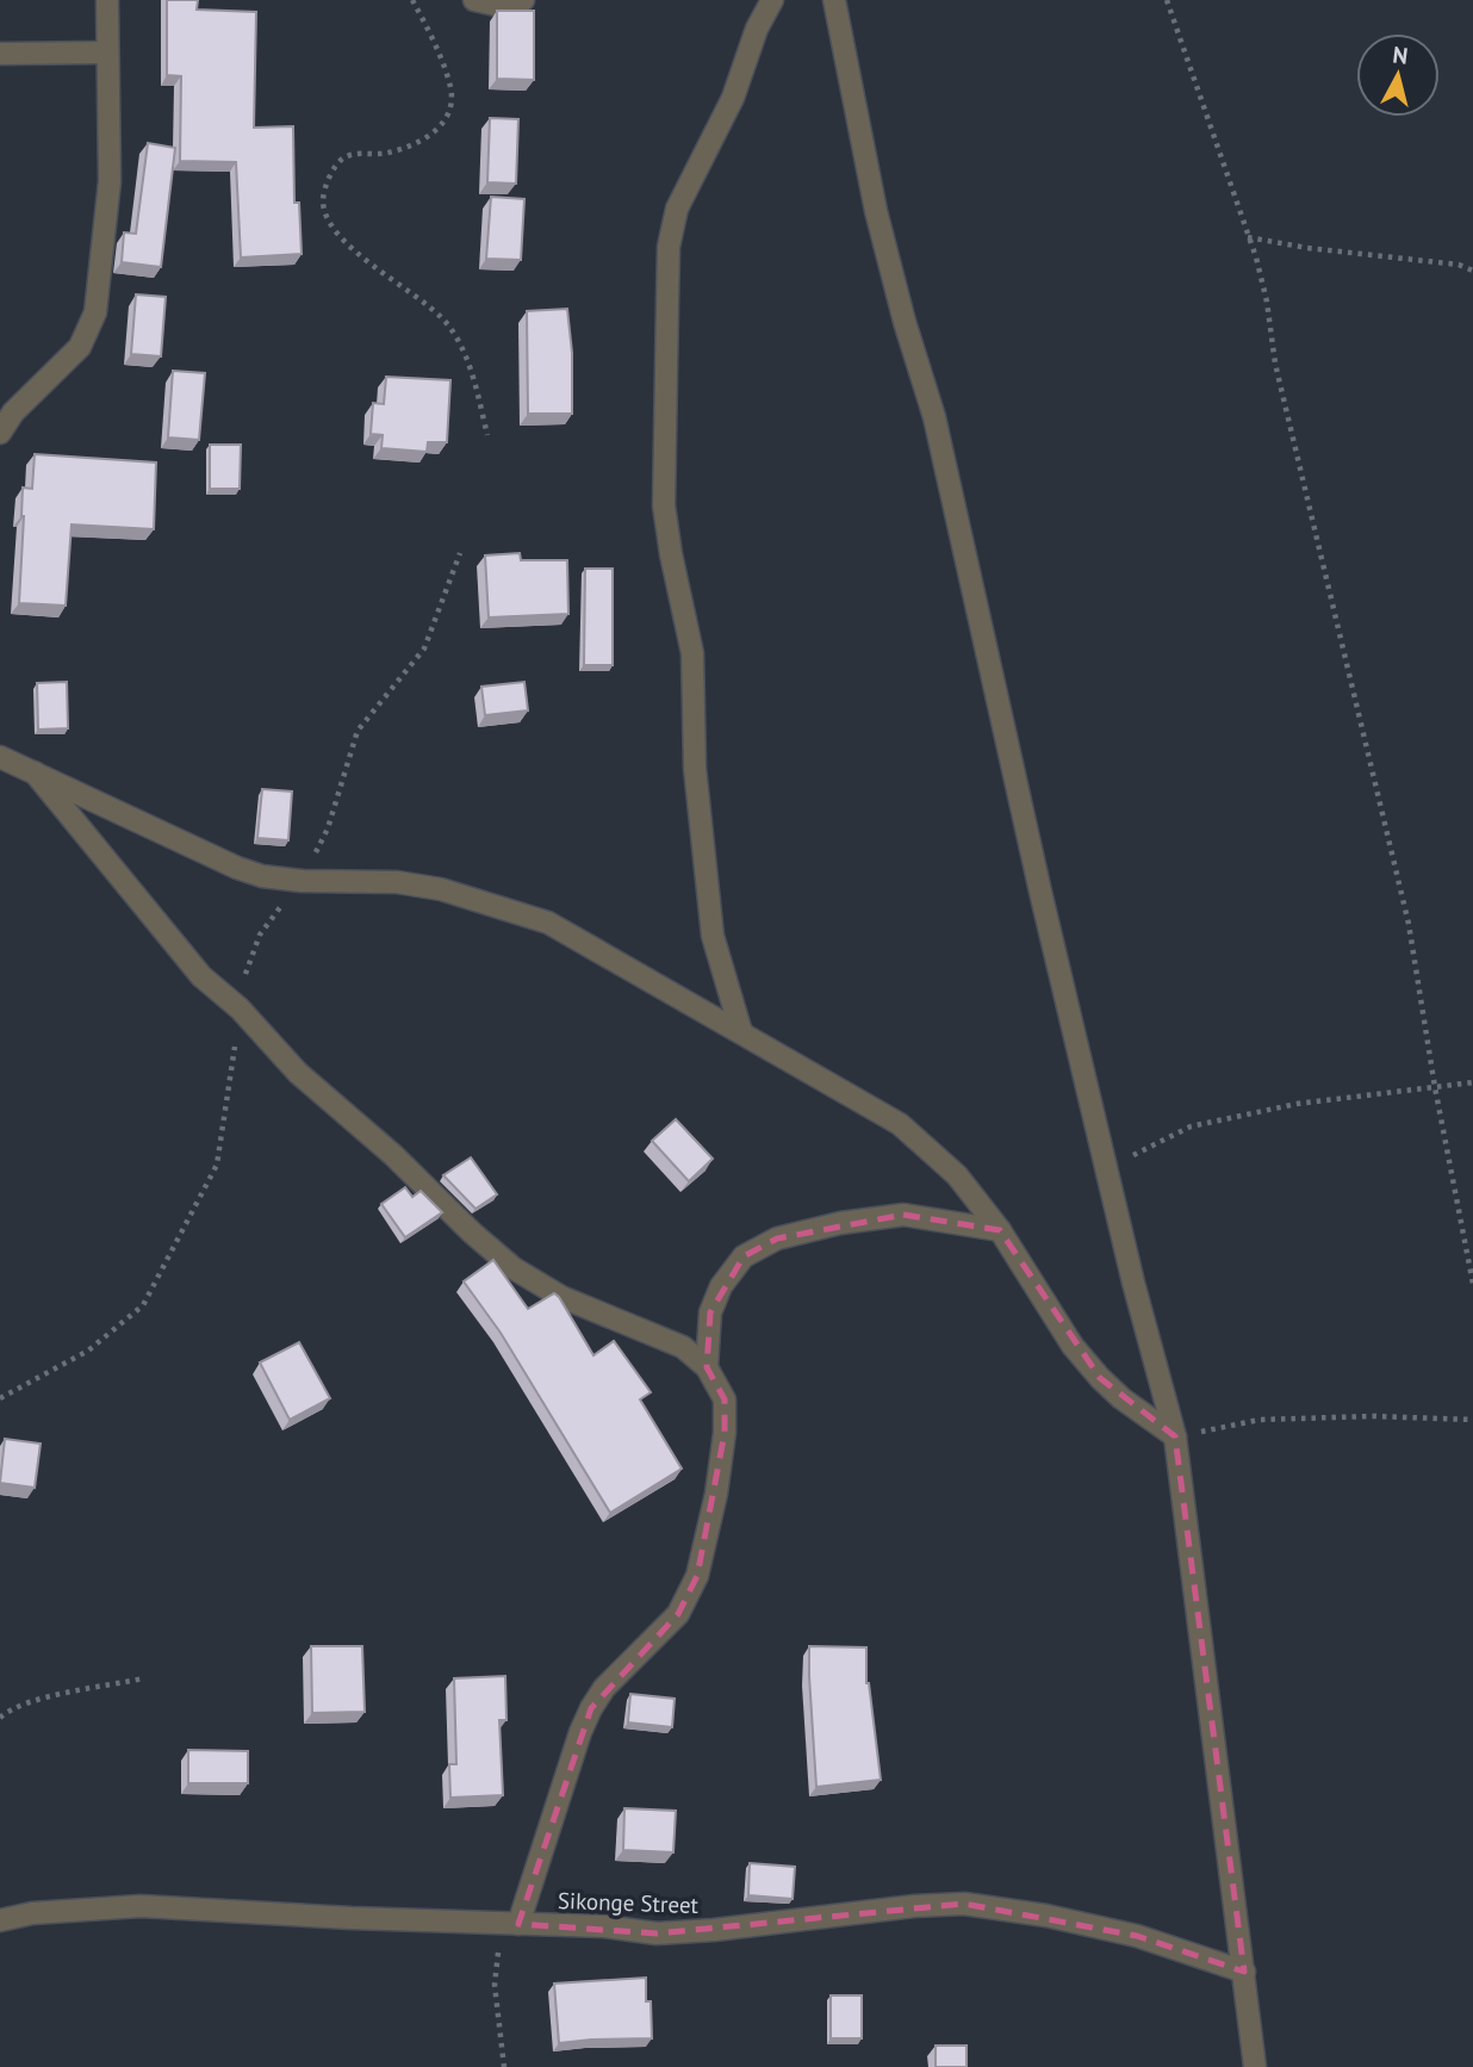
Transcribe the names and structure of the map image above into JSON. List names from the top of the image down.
{
  "streets": {
    "street": ["Sikonge Street"]
  },
  "north": "top"
}
